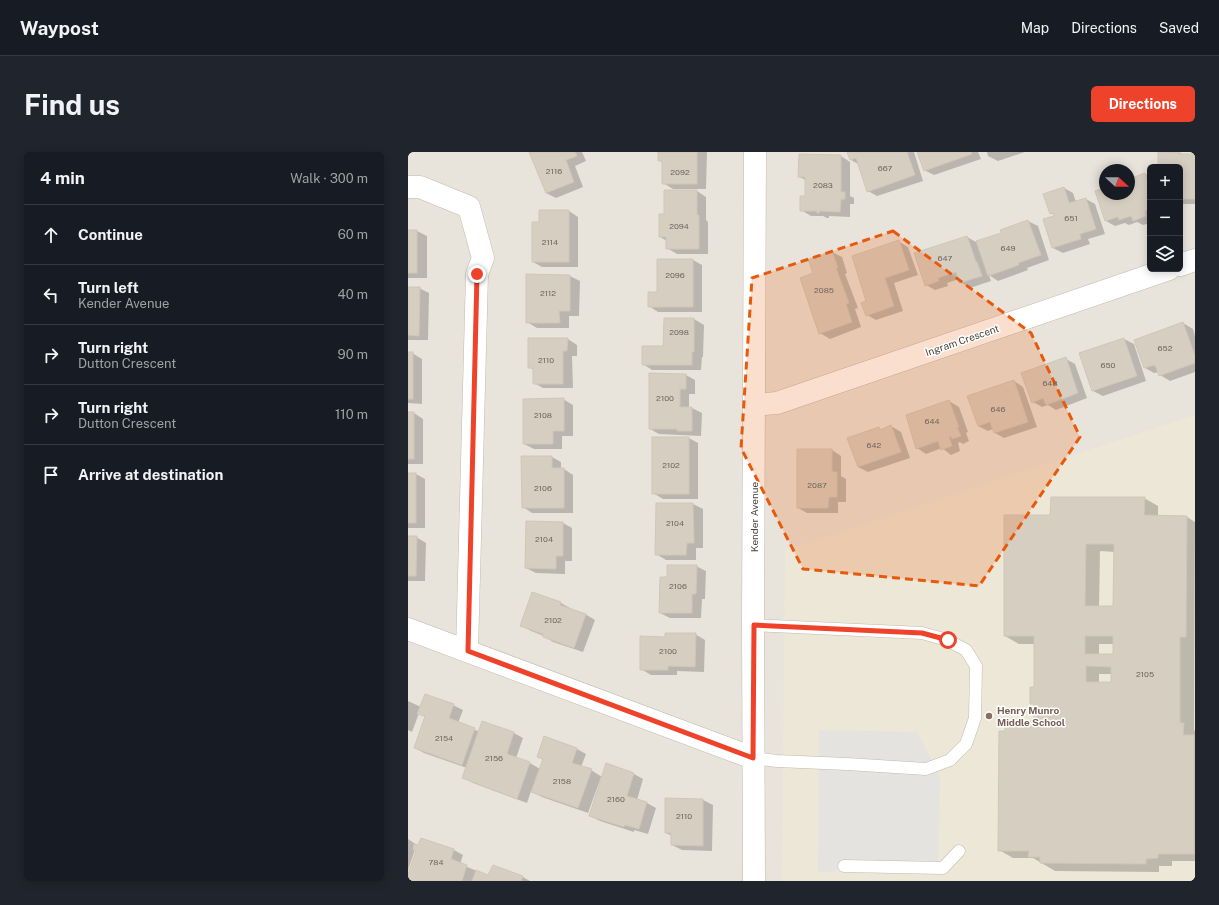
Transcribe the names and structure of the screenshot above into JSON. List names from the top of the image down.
{
  "streets": {
    "street": ["Ingram Crescent", "Kender Avenue"]
  },
  "crossings": [
    ["Ingram Crescent", "Kender Avenue"]
  ],
  "places": ["Henry Munro Middle School"],
  "house_numbers": [
    "667",
    "2116",
    "2092",
    "2083",
    "651",
    "2094",
    "2114",
    "649",
    "647",
    "2096",
    "2085",
    "2112",
    "2098",
    "652",
    "2110",
    "650",
    "648",
    "2100",
    "646",
    "2108",
    "644",
    "642",
    "2102",
    "2087",
    "2106",
    "2104",
    "2104",
    "2106",
    "2102",
    "2100",
    "2105",
    "2154",
    "2156",
    "2158",
    "2160",
    "2110",
    "784"
  ],
  "north": "right",
  "page": {
    "header": "Waypost",
    "nav": ["Map", "Directions", "Saved"],
    "buttons": "Directions",
    "title": "Find us",
    "heading": ["4 min", "Walk · 300 m"],
    "map_buttons": ["+", "−"],
    "list": [
      ["Continue", "60 m"],
      ["Turn left", "Kender Avenue", "40 m"],
      ["Turn right", "Dutton Crescent", "90 m"],
      ["Turn right", "Dutton Crescent", "110 m"],
      "Arrive at destination"
    ]
  }
}
